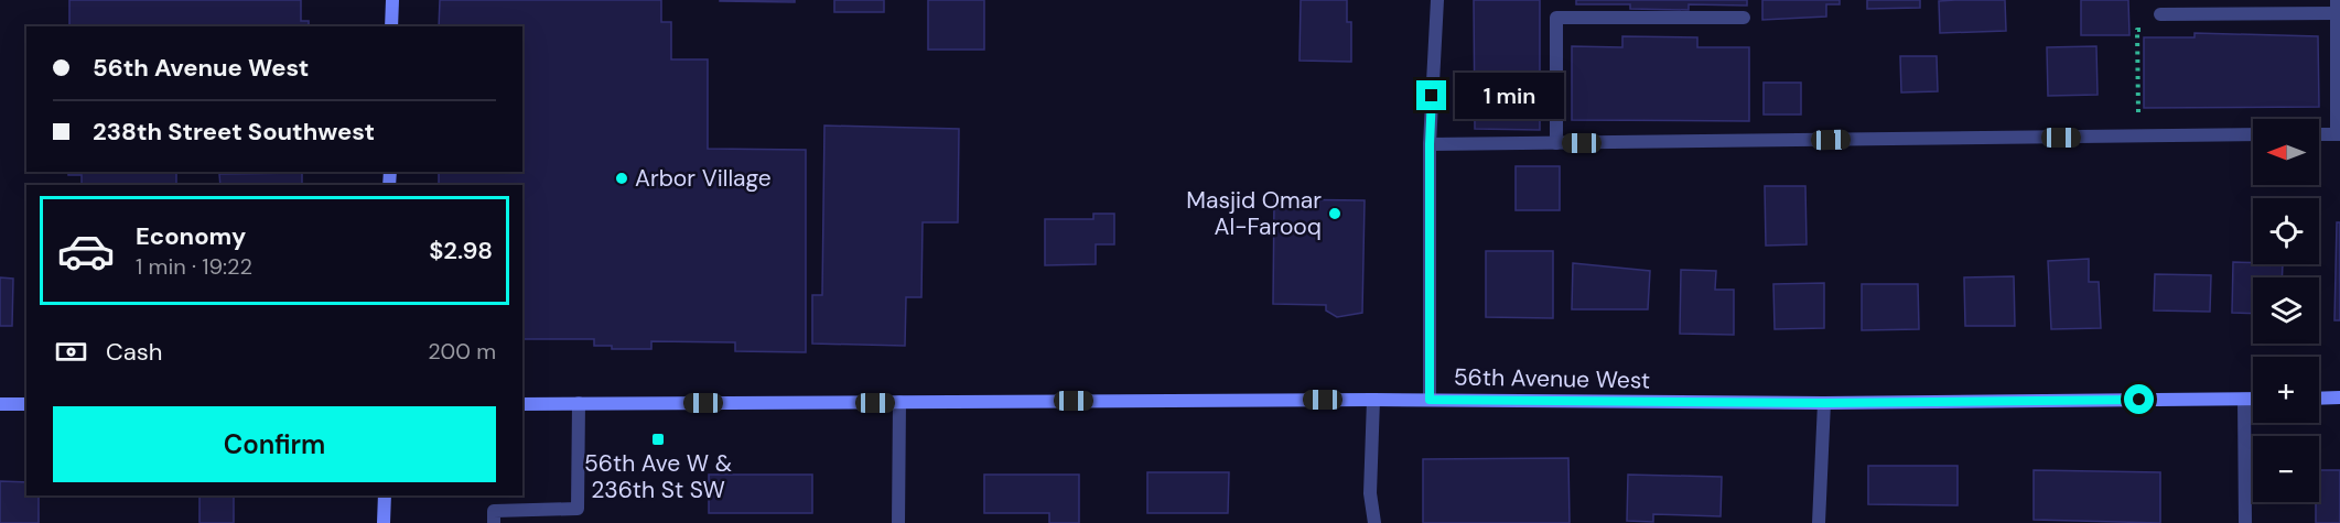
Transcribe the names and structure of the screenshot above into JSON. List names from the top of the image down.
{
  "streets": {
    "main road": ["56th Avenue West"]
  },
  "places": {
    "other": ["Arbor Village", "Masjid Omar Al-Farooq"],
    "transit": ["56th Ave W & 236th St SW"]
  },
  "north": "left",
  "page": {
    "banner": ["56th Avenue West", "238th Street Southwest"],
    "bubble": "1 min",
    "map_buttons": ["+", "−"],
    "list": [
      {
        "name": "Economy",
        "note": "1 min · 19:22",
        "value": "$2.98"
      }
    ],
    "pay": ["Cash", "200 m"],
    "buttons": "Confirm"
  }
}
